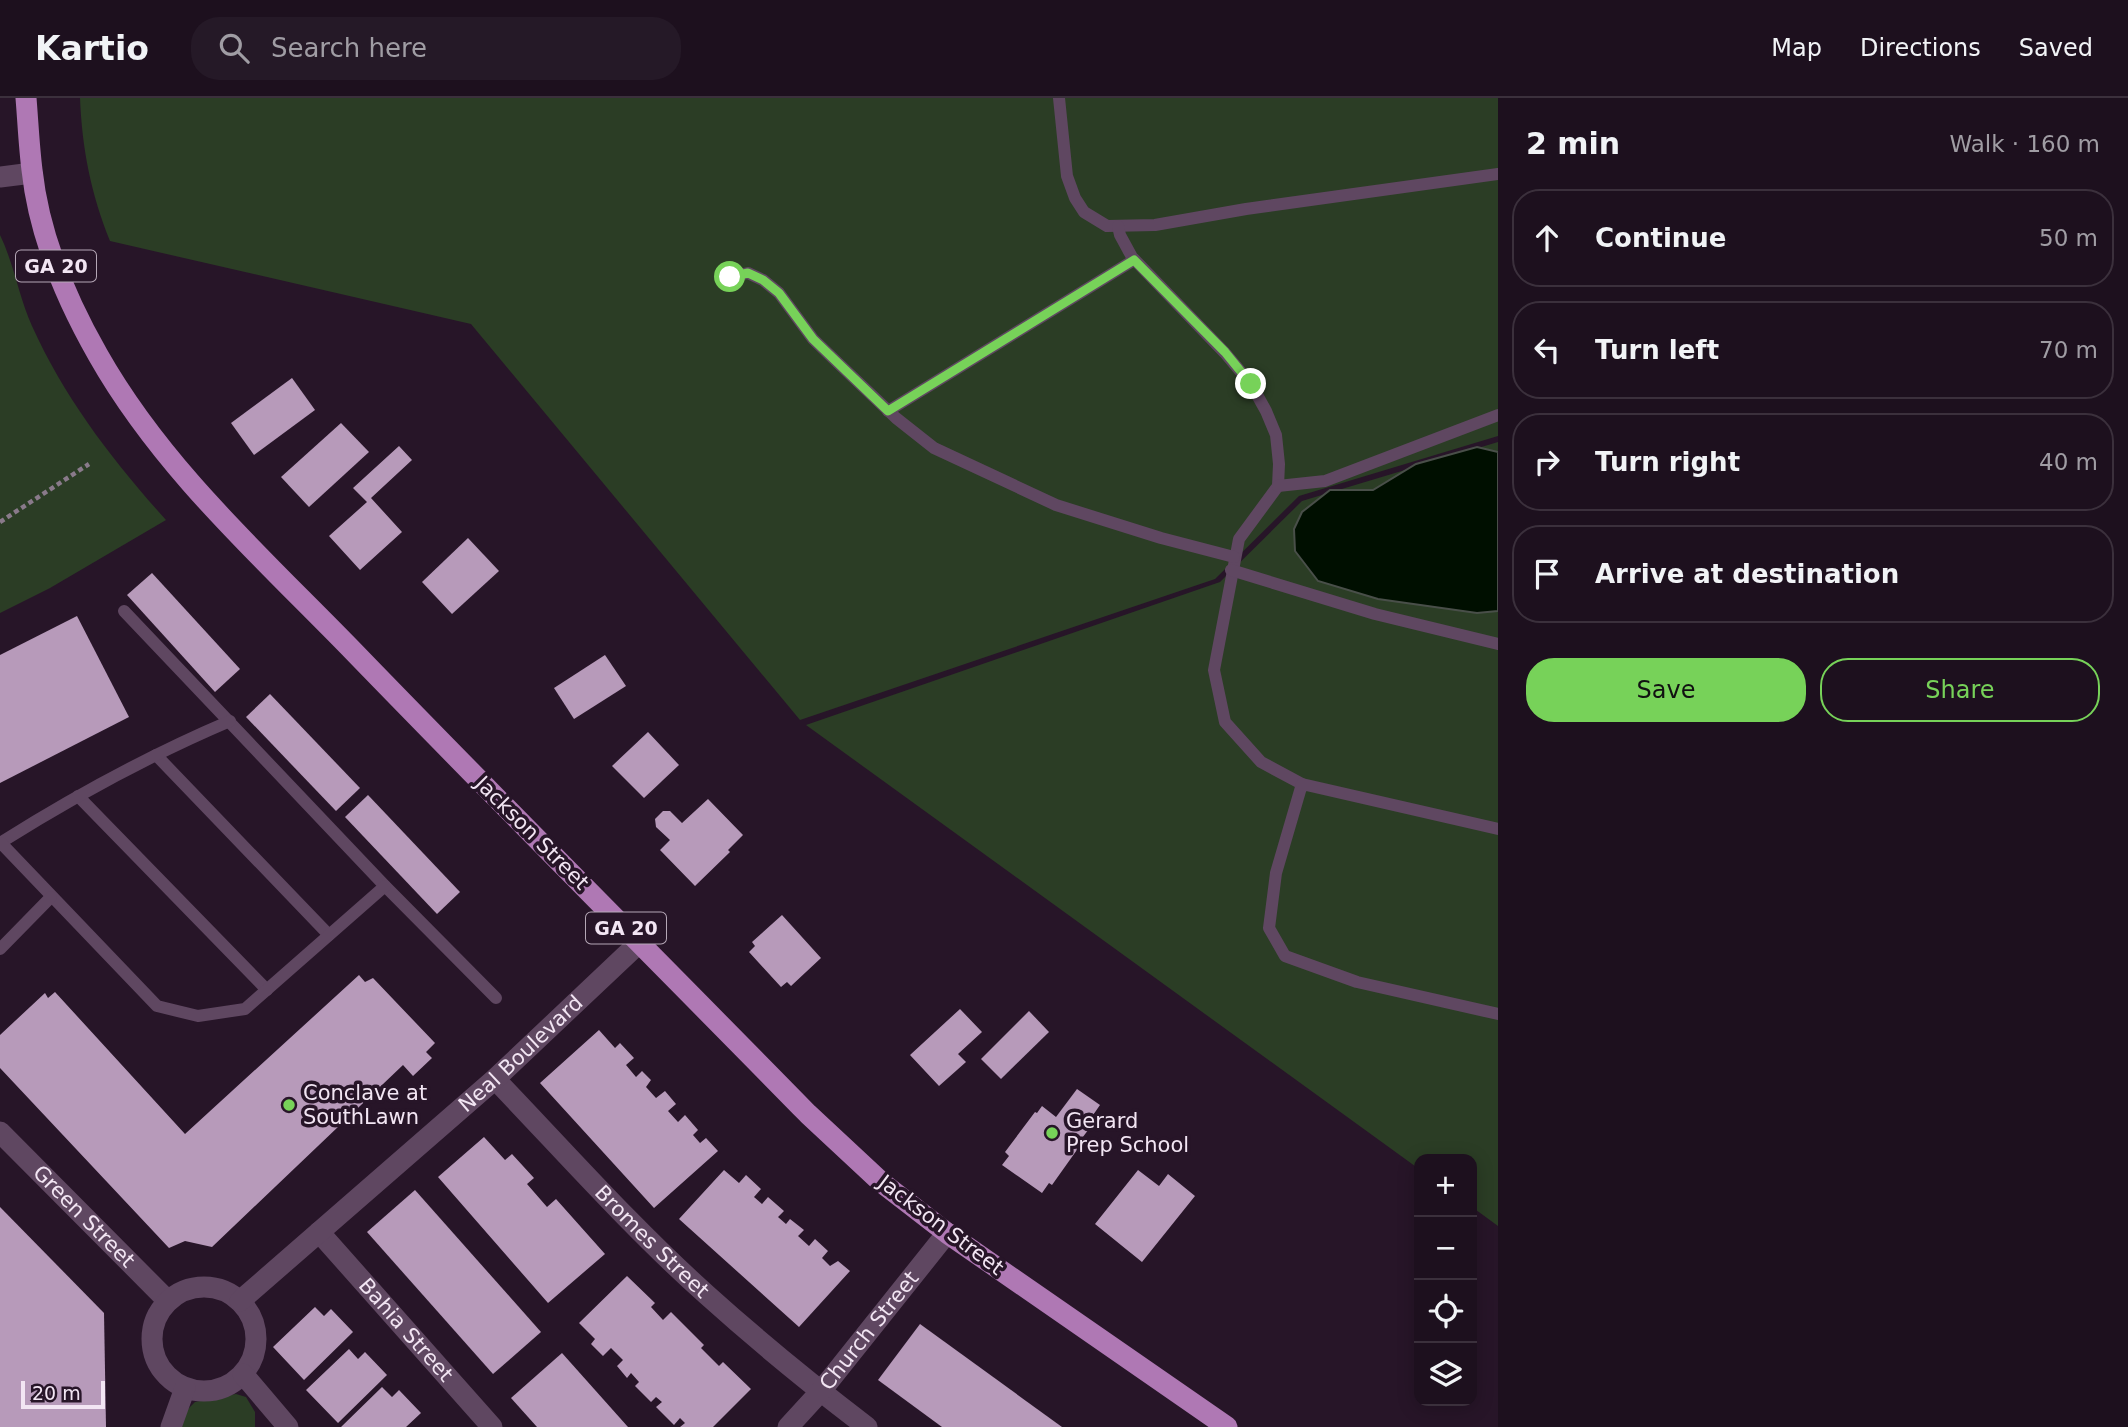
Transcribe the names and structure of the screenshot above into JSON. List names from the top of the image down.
{
  "streets": {
    "highway": ["GA 20", "Jackson Street"],
    "street": [
      "Neal Boulevard",
      "Green Street",
      "Bromes Street",
      "Bahia Street",
      "Church Street"
    ]
  },
  "crossings": [
    ["Jackson Street", "Neal Boulevard"],
    ["Jackson Street", "Church Street"],
    ["Neal Boulevard", "Green Street"],
    ["Neal Boulevard", "Bromes Street"],
    ["Neal Boulevard", "Bahia Street"],
    ["Bromes Street", "Church Street"]
  ],
  "places": ["Conclave at SouthLawn", "Gerard Prep School"],
  "scale_bar": "20 m",
  "page": {
    "header": "Kartio",
    "search": "Search here",
    "nav": ["Map", "Directions", "Saved"],
    "heading": ["2 min", "Walk · 160 m"],
    "list": [
      ["Continue", "50 m"],
      ["Turn left", "70 m"],
      ["Turn right", "40 m"],
      "Arrive at destination"
    ],
    "buttons": ["Save", "Share"],
    "map_buttons": ["+", "−"],
    "scale": "20 m"
  }
}
